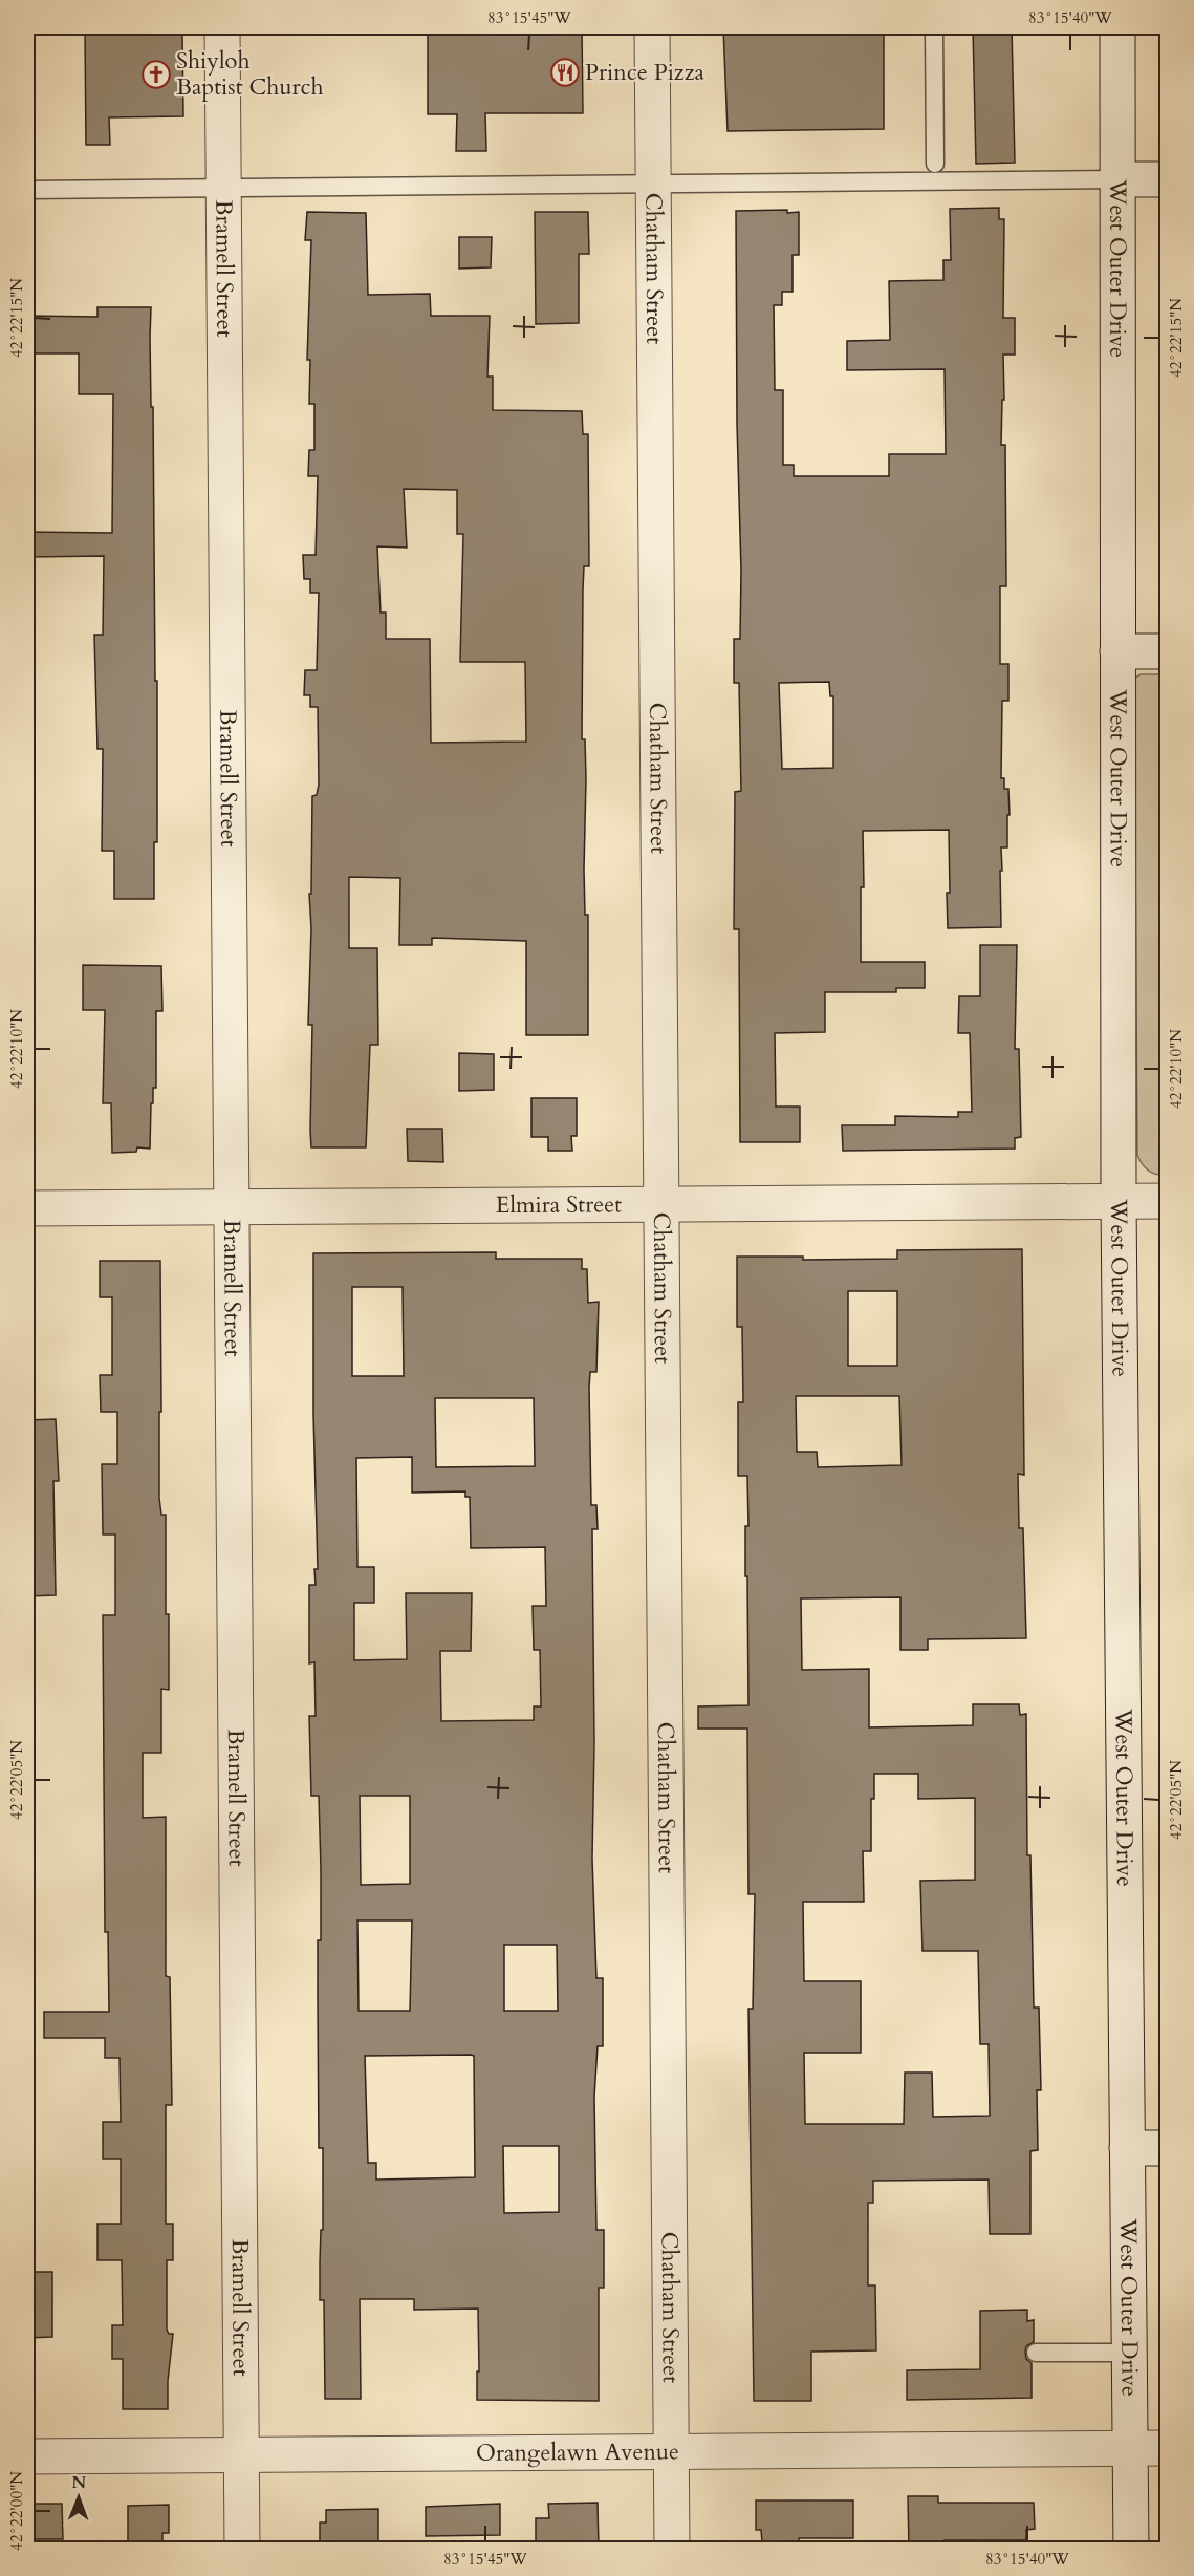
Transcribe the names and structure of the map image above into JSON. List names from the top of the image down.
{
  "streets": {
    "street": [
      "Bramell Street",
      "Chatham Street",
      "West Outer Drive",
      "Elmira Street",
      "Orangelawn Avenue"
    ]
  },
  "crossings": [
    ["Bramell Street", "Elmira Street"],
    ["Bramell Street", "Orangelawn Avenue"],
    ["Chatham Street", "Elmira Street"],
    ["Chatham Street", "Orangelawn Avenue"],
    ["West Outer Drive", "Elmira Street"],
    ["West Outer Drive", "Orangelawn Avenue"]
  ],
  "places": {
    "restaurant": ["Prince Pizza"],
    "church": ["Shiyloh Baptist Church"]
  },
  "north": "top",
  "coordinates": [
    "83°15'45\"W",
    "83°15'40\"W",
    "42°22'15\"N",
    "42°22'10\"N",
    "42°22'05\"N",
    "42°22'00\"N"
  ]
}
